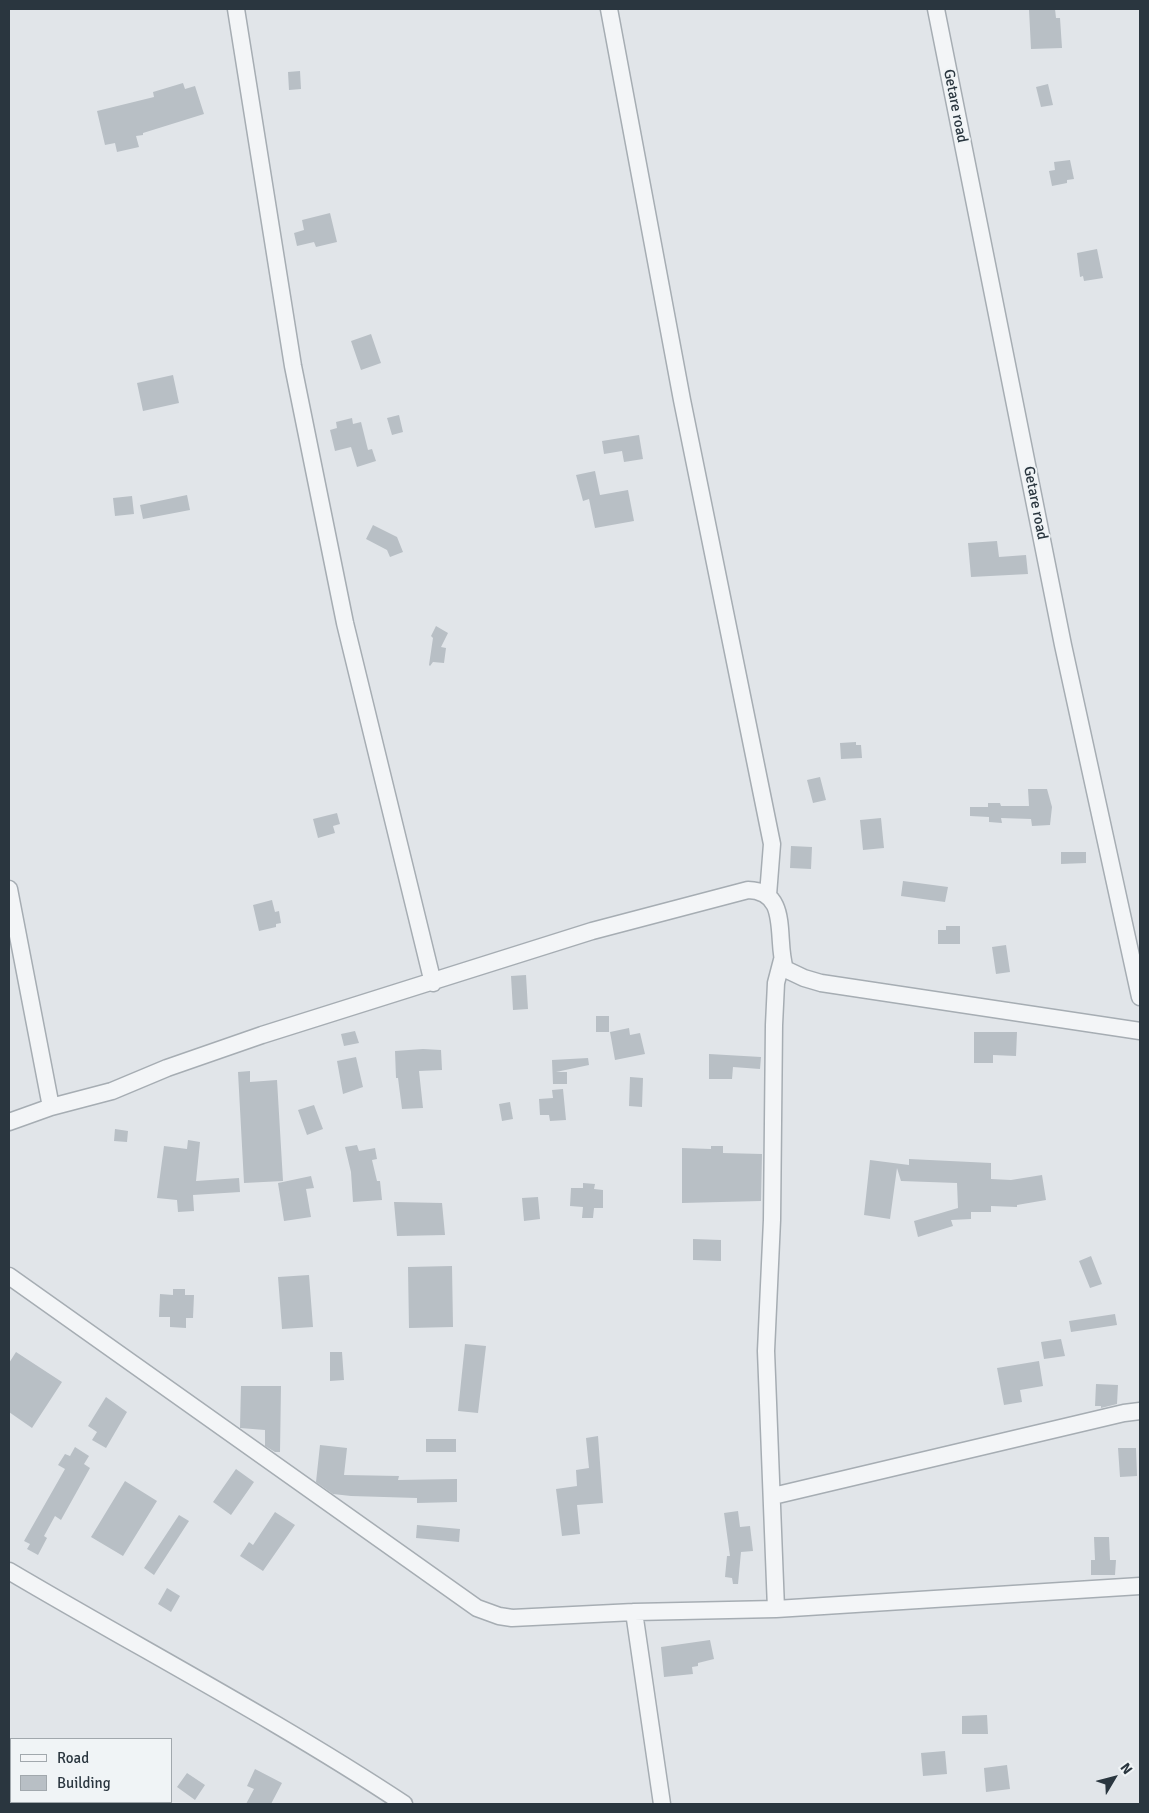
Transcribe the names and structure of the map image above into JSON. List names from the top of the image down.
{
  "streets": {
    "street": ["Getare road"]
  },
  "legend": ["Road", "Building"],
  "north": "top right"
}
